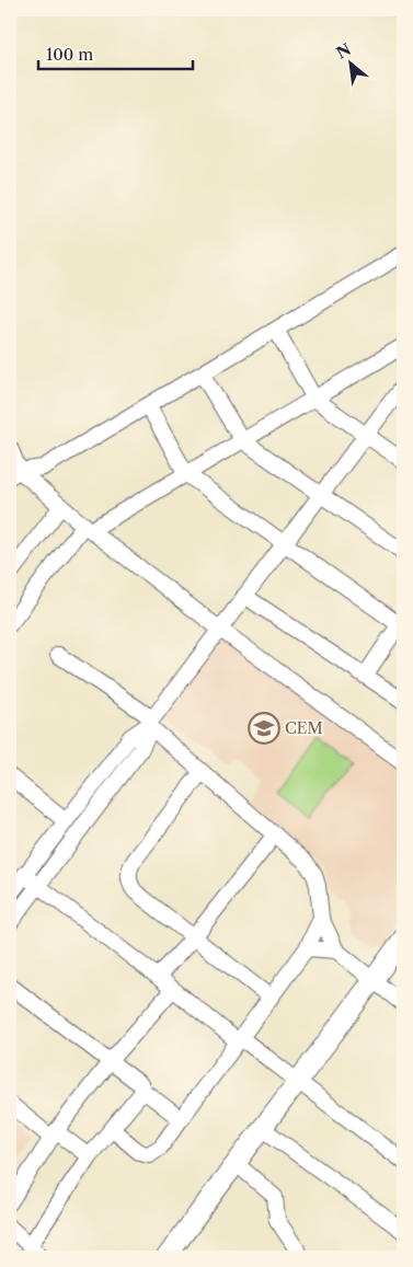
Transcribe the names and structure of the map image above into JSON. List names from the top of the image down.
{
  "places": {
    "school or university": ["CEM"]
  },
  "scale_bar": "100 m",
  "north": "top left"
}
